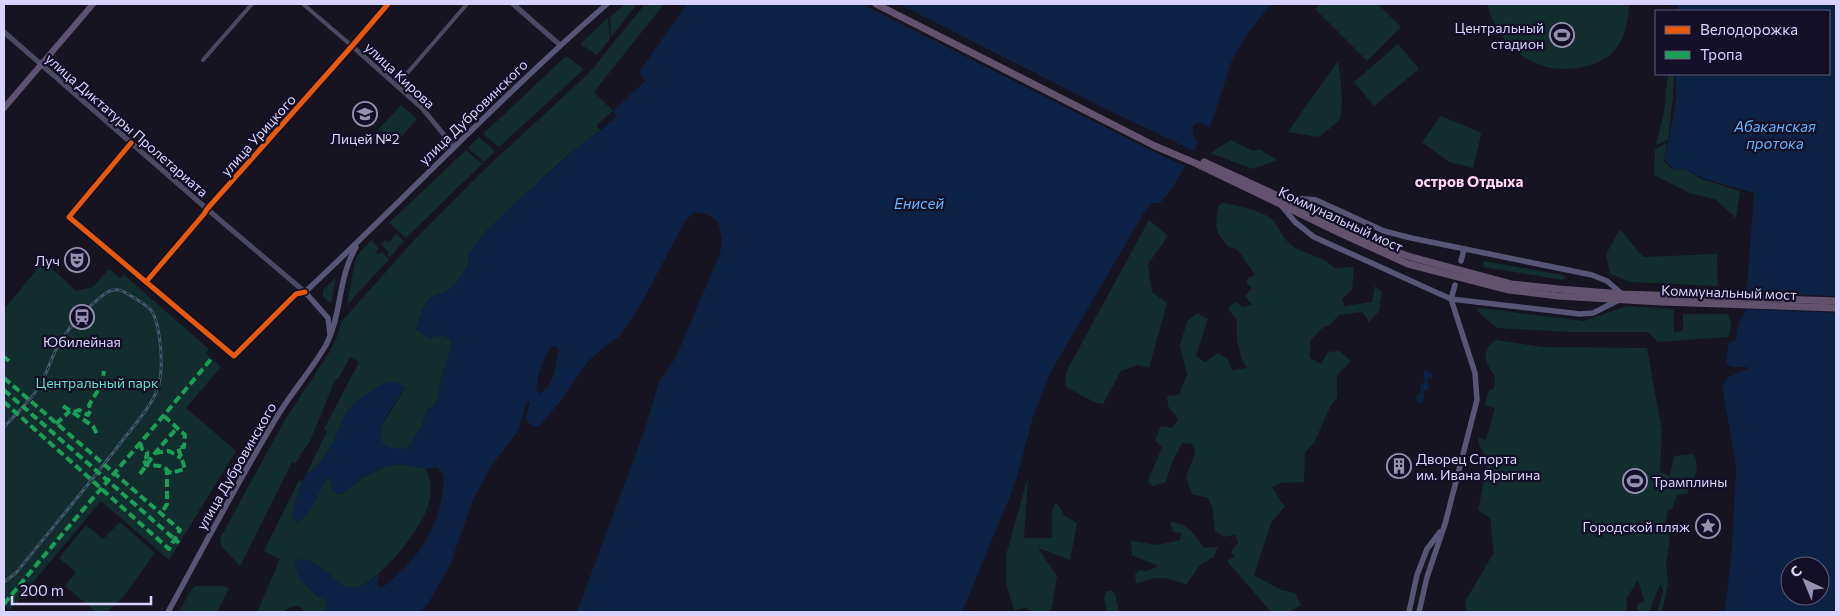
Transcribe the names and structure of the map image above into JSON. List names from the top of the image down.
{
  "streets": {
    "highway": ["Коммунальный мост"],
    "main road": ["улица Дубровинского"],
    "street": ["улица Кирова", "улица Диктатуры Пролетариата", "улица Урицкого"]
  },
  "crossings": [
    ["улица Кирова", "улица Дубровинского"],
    ["улица Кирова", "улица Урицкого"],
    ["улица Дубровинского", "улица Диктатуры Пролетариата"],
    ["улица Дубровинского", "улица Урицкого"],
    ["улица Диктатуры Пролетариата", "улица Урицкого"]
  ],
  "districts": ["остров Отдыха"],
  "water": ["Абаканская протока", "Енисей"],
  "parks": ["Центральный парк"],
  "places": {
    "sports": ["Центральный стадион", "Трамплины"],
    "school or university": ["Лицей №2"],
    "theatre": ["Луч"],
    "station": ["Юбилейная"],
    "building": ["Дворец Спорта им. Ивана Ярыгина"],
    "place": ["Городской пляж"]
  },
  "legend": ["Велодорожка", "Тропа"],
  "scale_bar": "200 m",
  "north": "top left"
}
